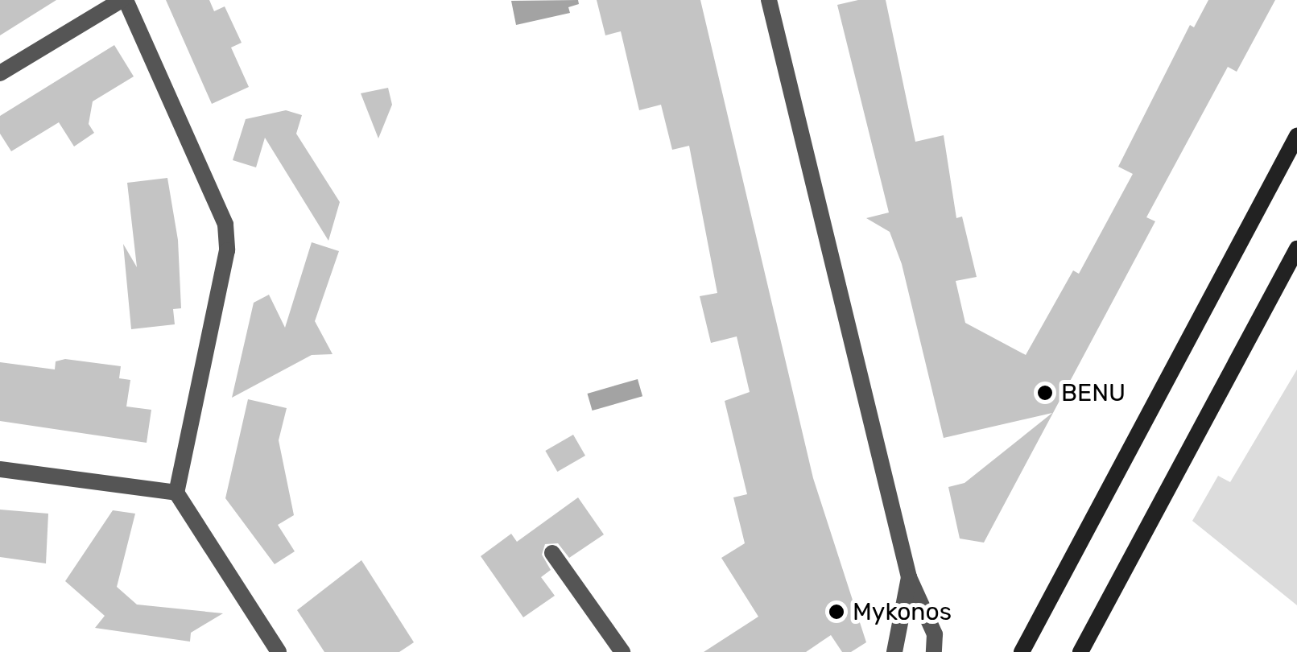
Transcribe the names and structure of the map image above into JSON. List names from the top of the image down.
{
  "places": ["BENU", "Mykonos"]
}
